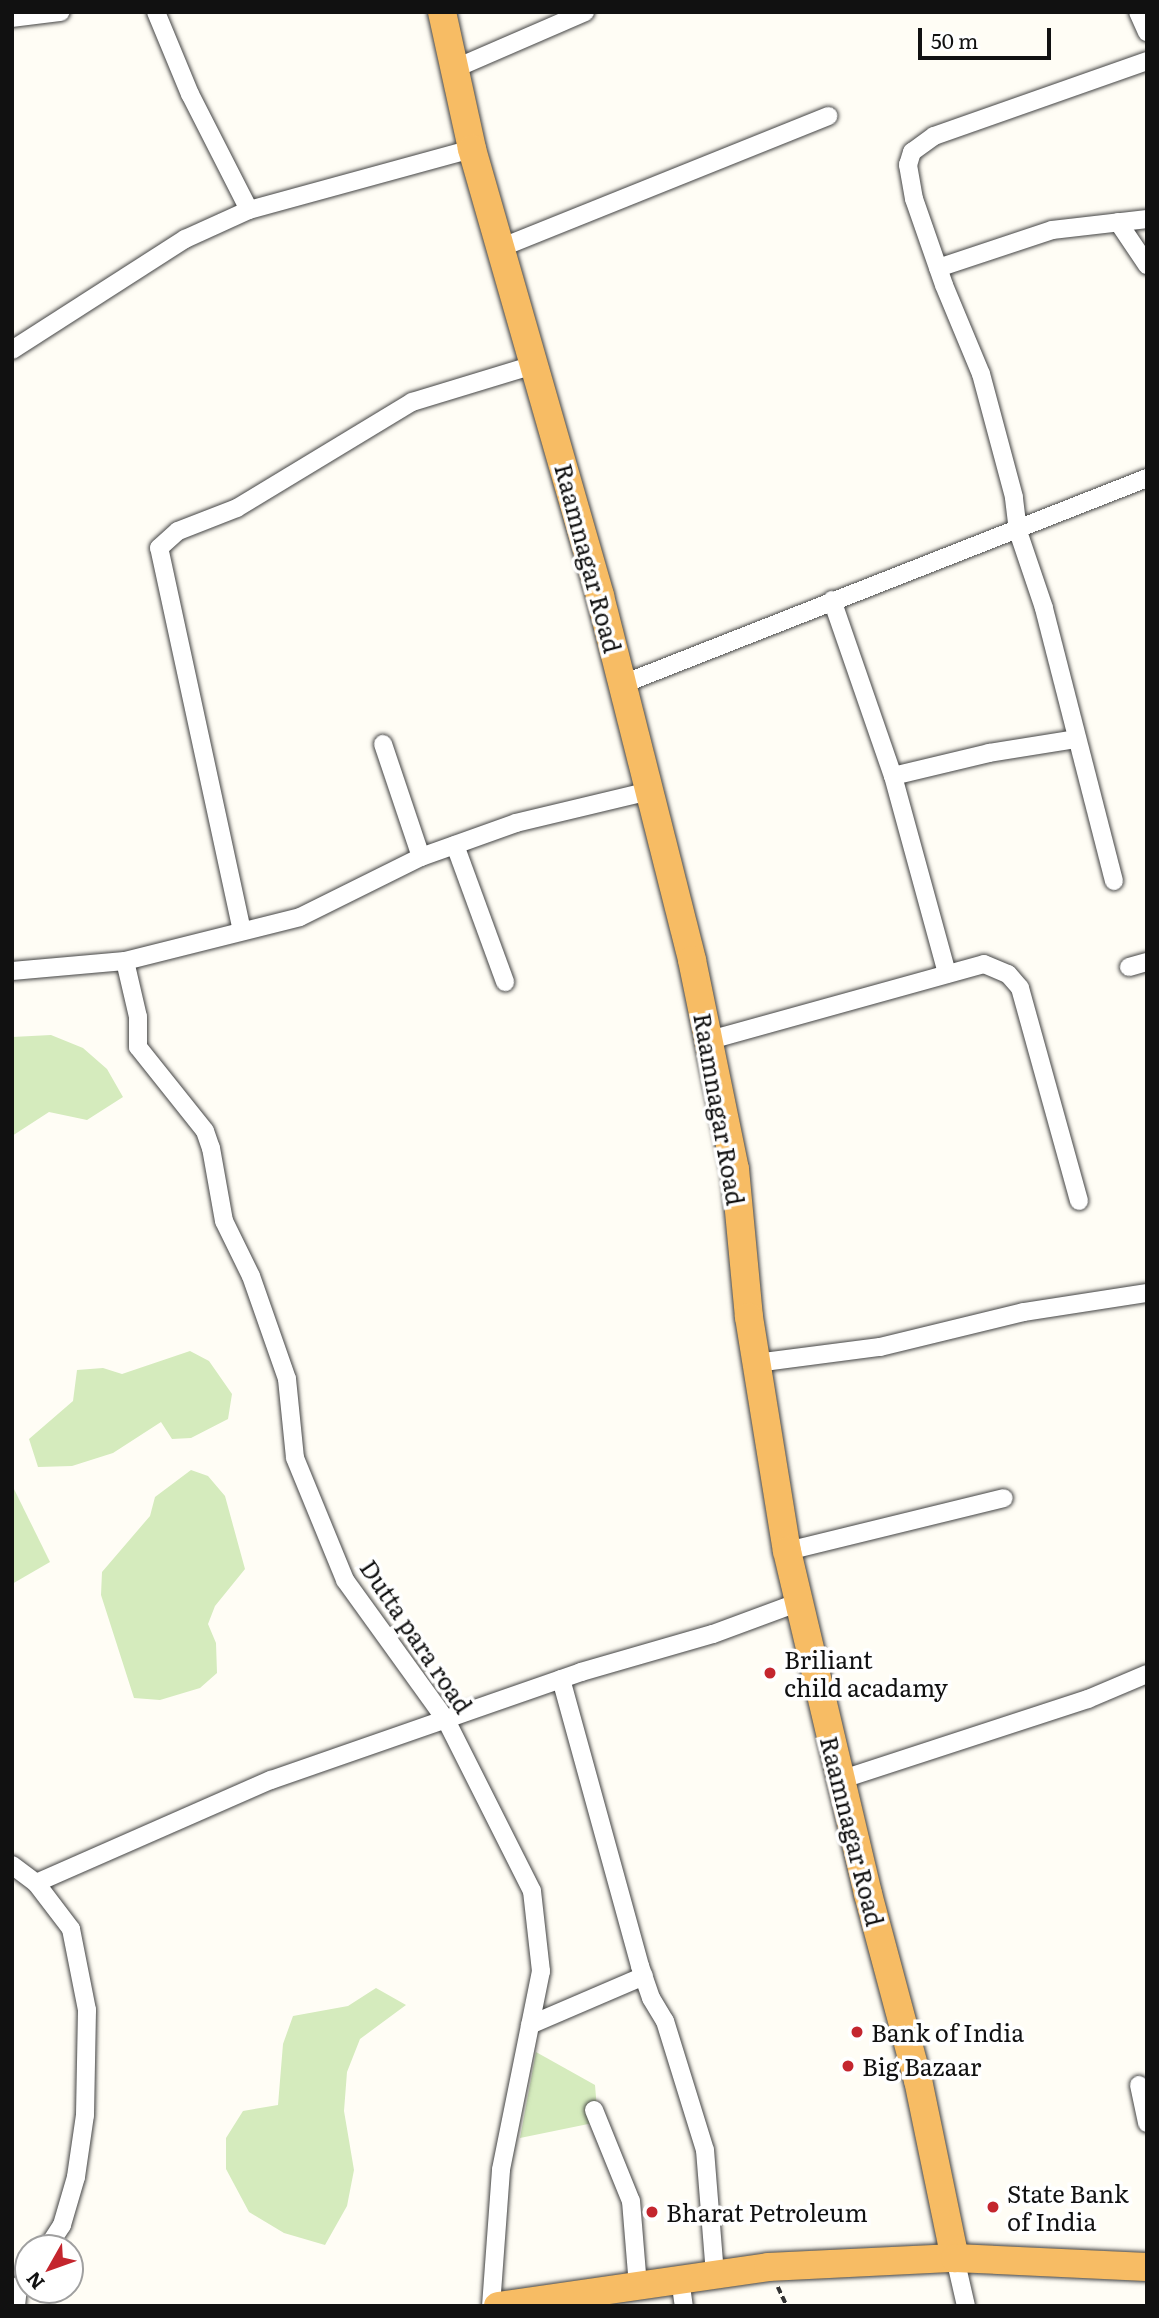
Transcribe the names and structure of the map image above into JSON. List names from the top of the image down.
{
  "streets": {
    "highway": ["Raamnagar Road"],
    "street": ["Dutta para road"]
  },
  "places": [
    "Briliant child acadamy",
    "Bank of India",
    "Big Bazaar",
    "State Bank of India",
    "Bharat Petroleum"
  ],
  "scale_bar": "50 m",
  "north": "bottom left"
}
